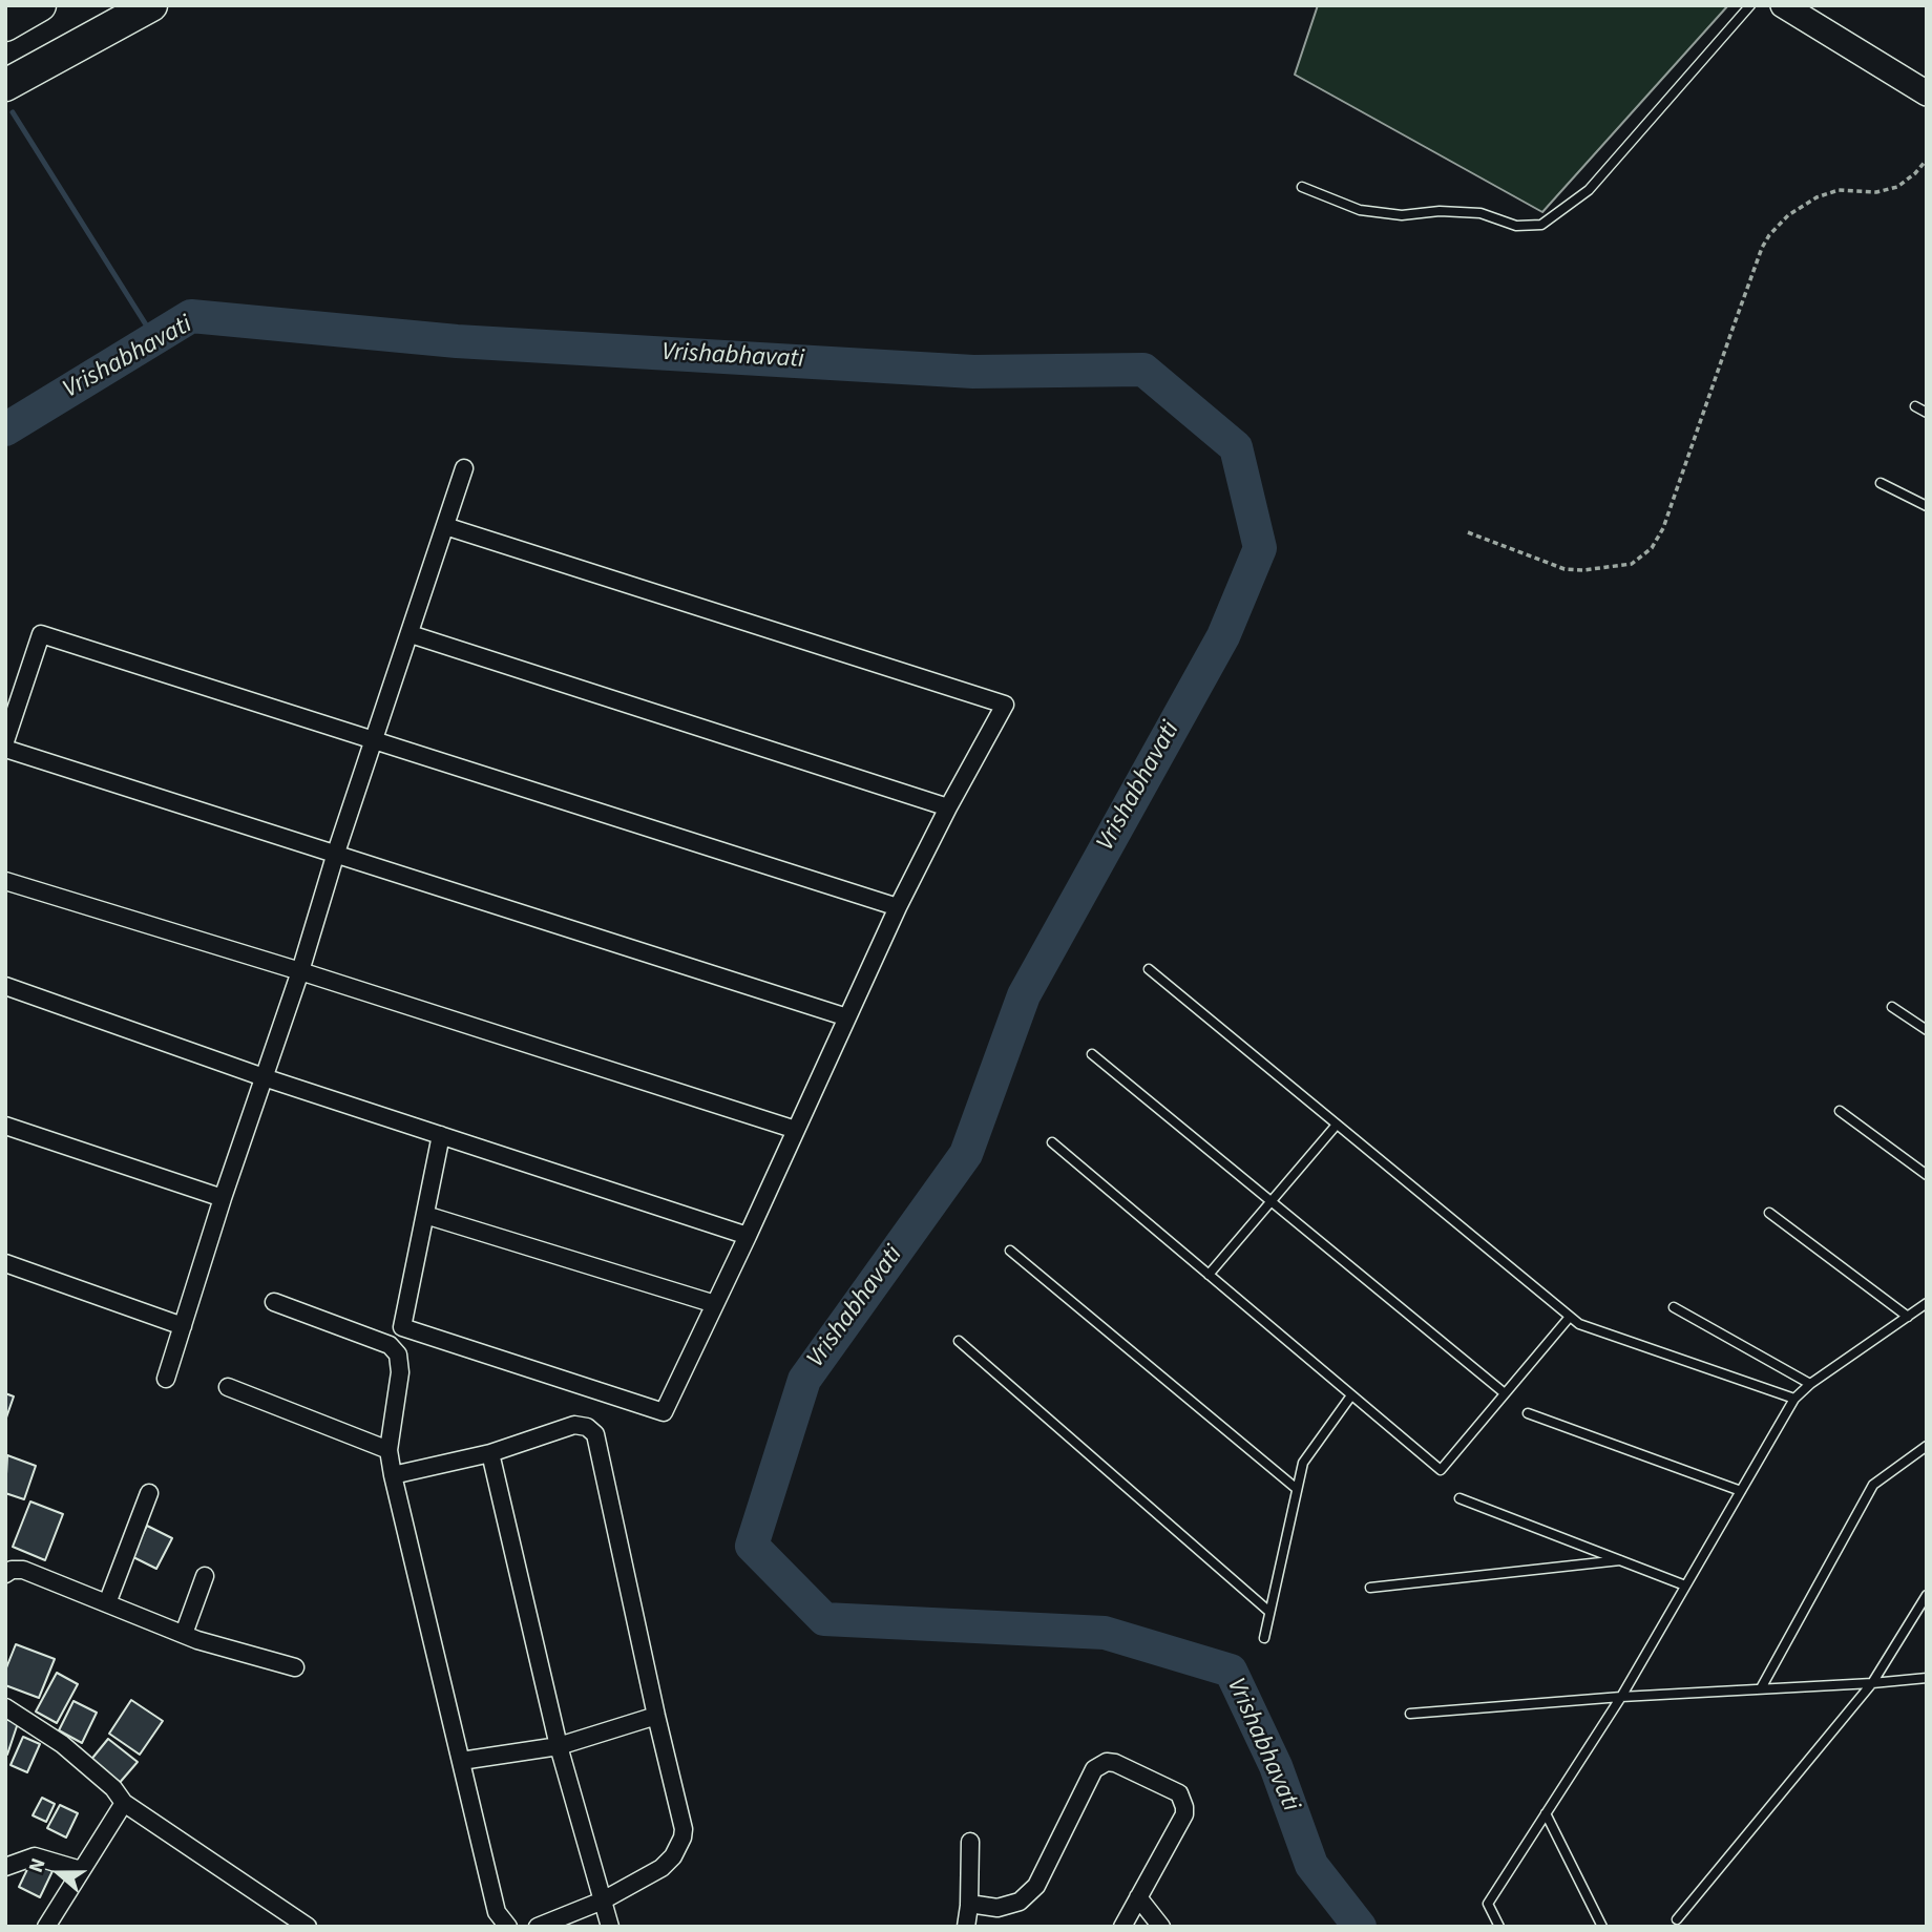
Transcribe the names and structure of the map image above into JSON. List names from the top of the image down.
{
  "water": ["Vrishabhavati"],
  "north": "left"
}
